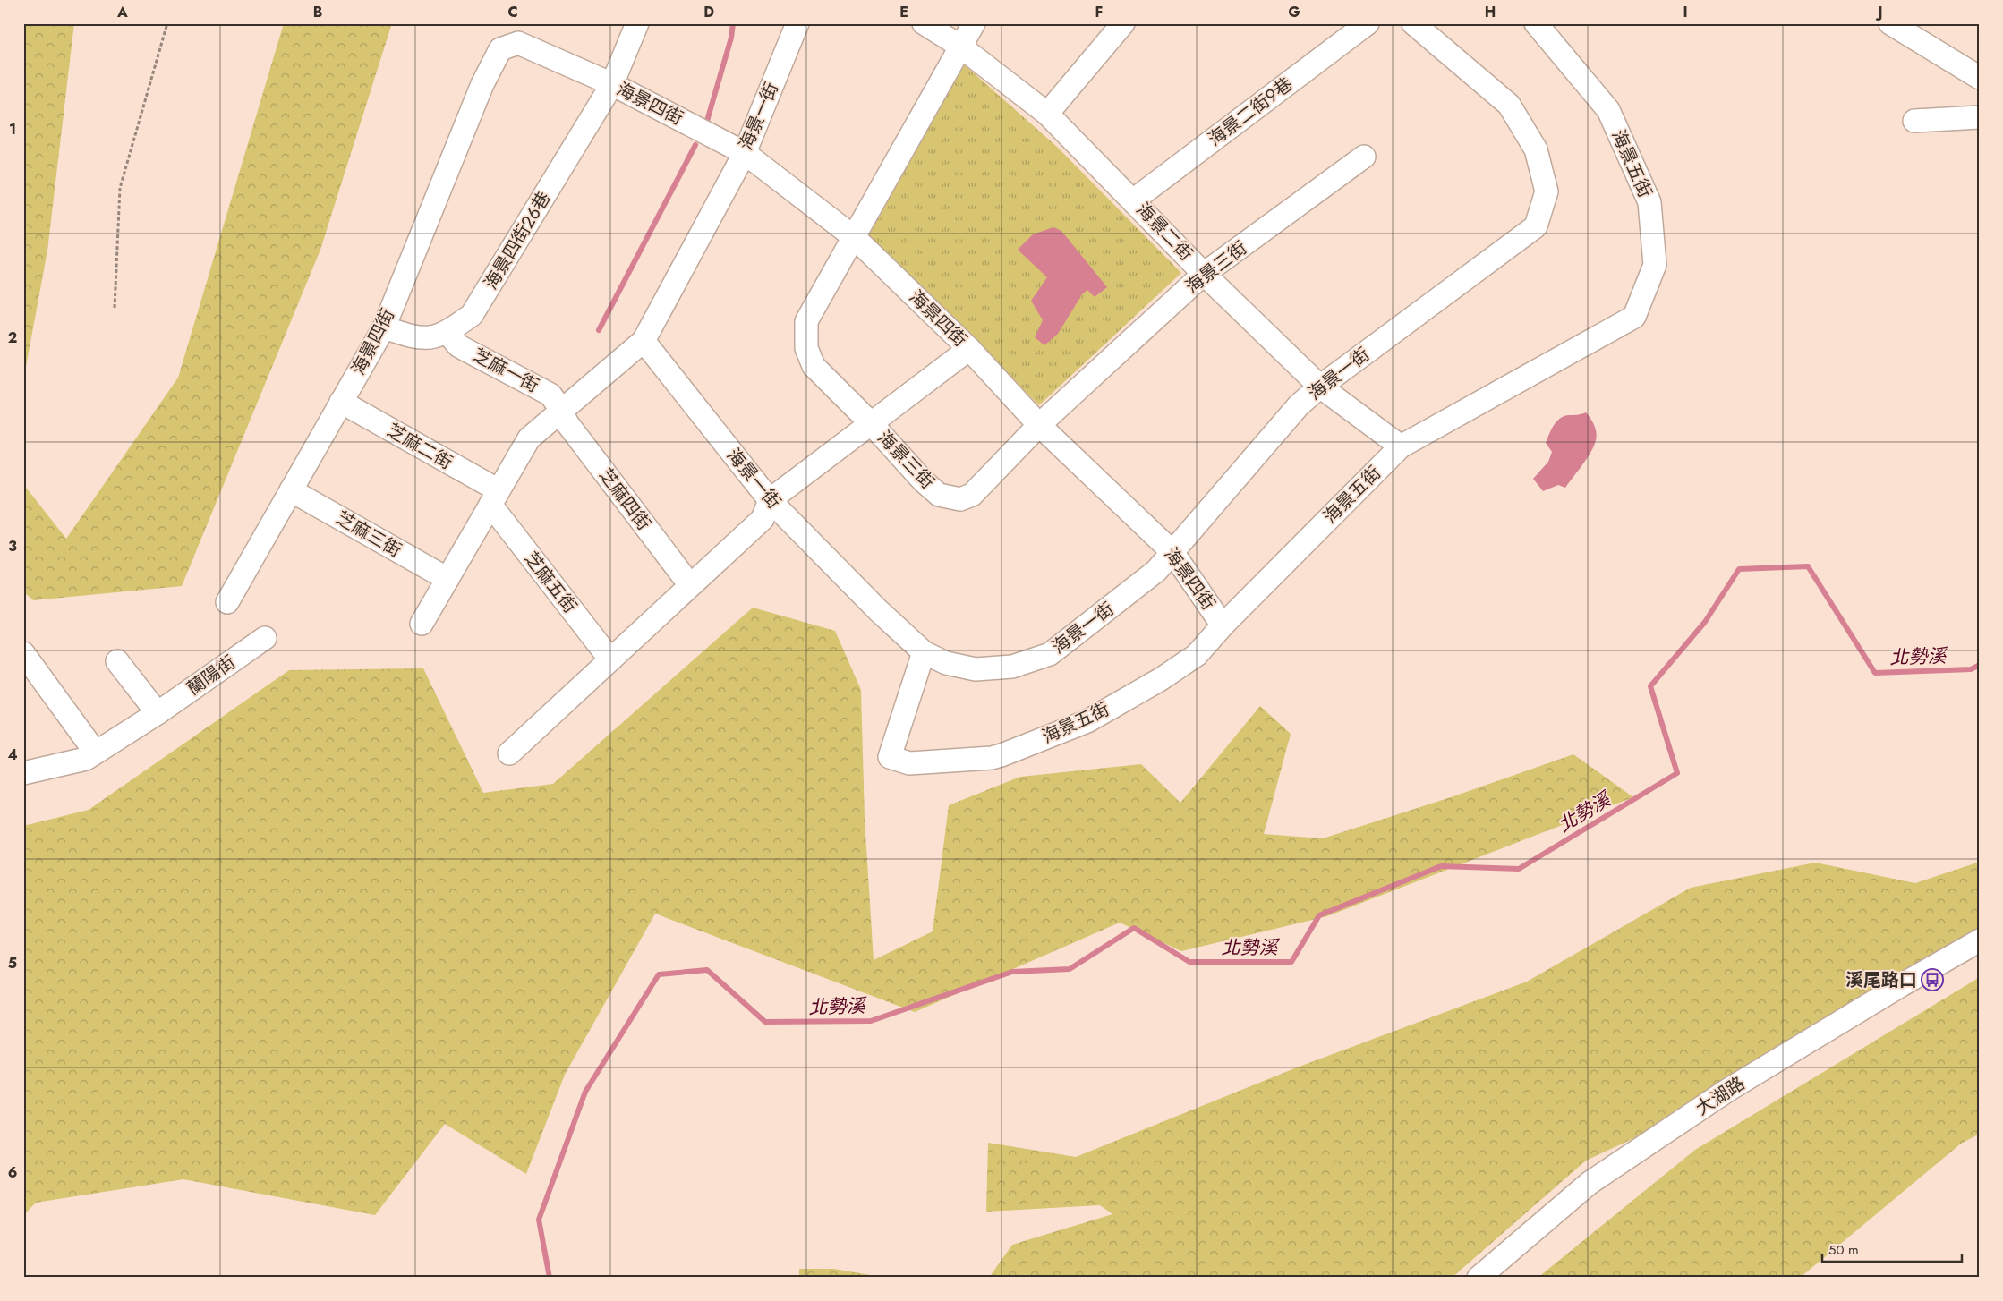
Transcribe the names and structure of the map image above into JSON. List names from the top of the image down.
{
  "streets": {
    "street": [
      "海景四街",
      "海景二街9巷",
      "海景一街",
      "海景五街",
      "海景二街",
      "海景四街26巷",
      "海景三街",
      "芝麻一街",
      "芝麻二街",
      "芝麻四街",
      "芝麻三街",
      "芝麻五街",
      "蘭陽街",
      "大湖路"
    ]
  },
  "crossings": [
    ["海景四街", "海景一街"],
    ["海景四街", "海景五街"],
    ["海景四街", "海景四街26巷"],
    ["海景四街", "海景三街"],
    ["海景四街", "芝麻二街"],
    ["海景四街", "芝麻三街"],
    ["海景二街9巷", "海景二街"],
    ["海景一街", "海景五街"],
    ["海景一街", "海景二街"],
    ["海景五街", "海景二街"],
    ["海景二街", "海景三街"],
    ["海景四街26巷", "芝麻一街"],
    ["芝麻一街", "芝麻四街"],
    ["芝麻二街", "芝麻五街"]
  ],
  "water": ["北勢溪"],
  "places": {
    "bus stop": ["溪尾路口"]
  },
  "scale_bar": "50 m",
  "grid": {
    "columns": [
      "A",
      "B",
      "C",
      "D",
      "E",
      "F",
      "G",
      "H",
      "I",
      "J"
    ],
    "rows": [
      "1",
      "2",
      "3",
      "4",
      "5",
      "6"
    ]
  }
}
